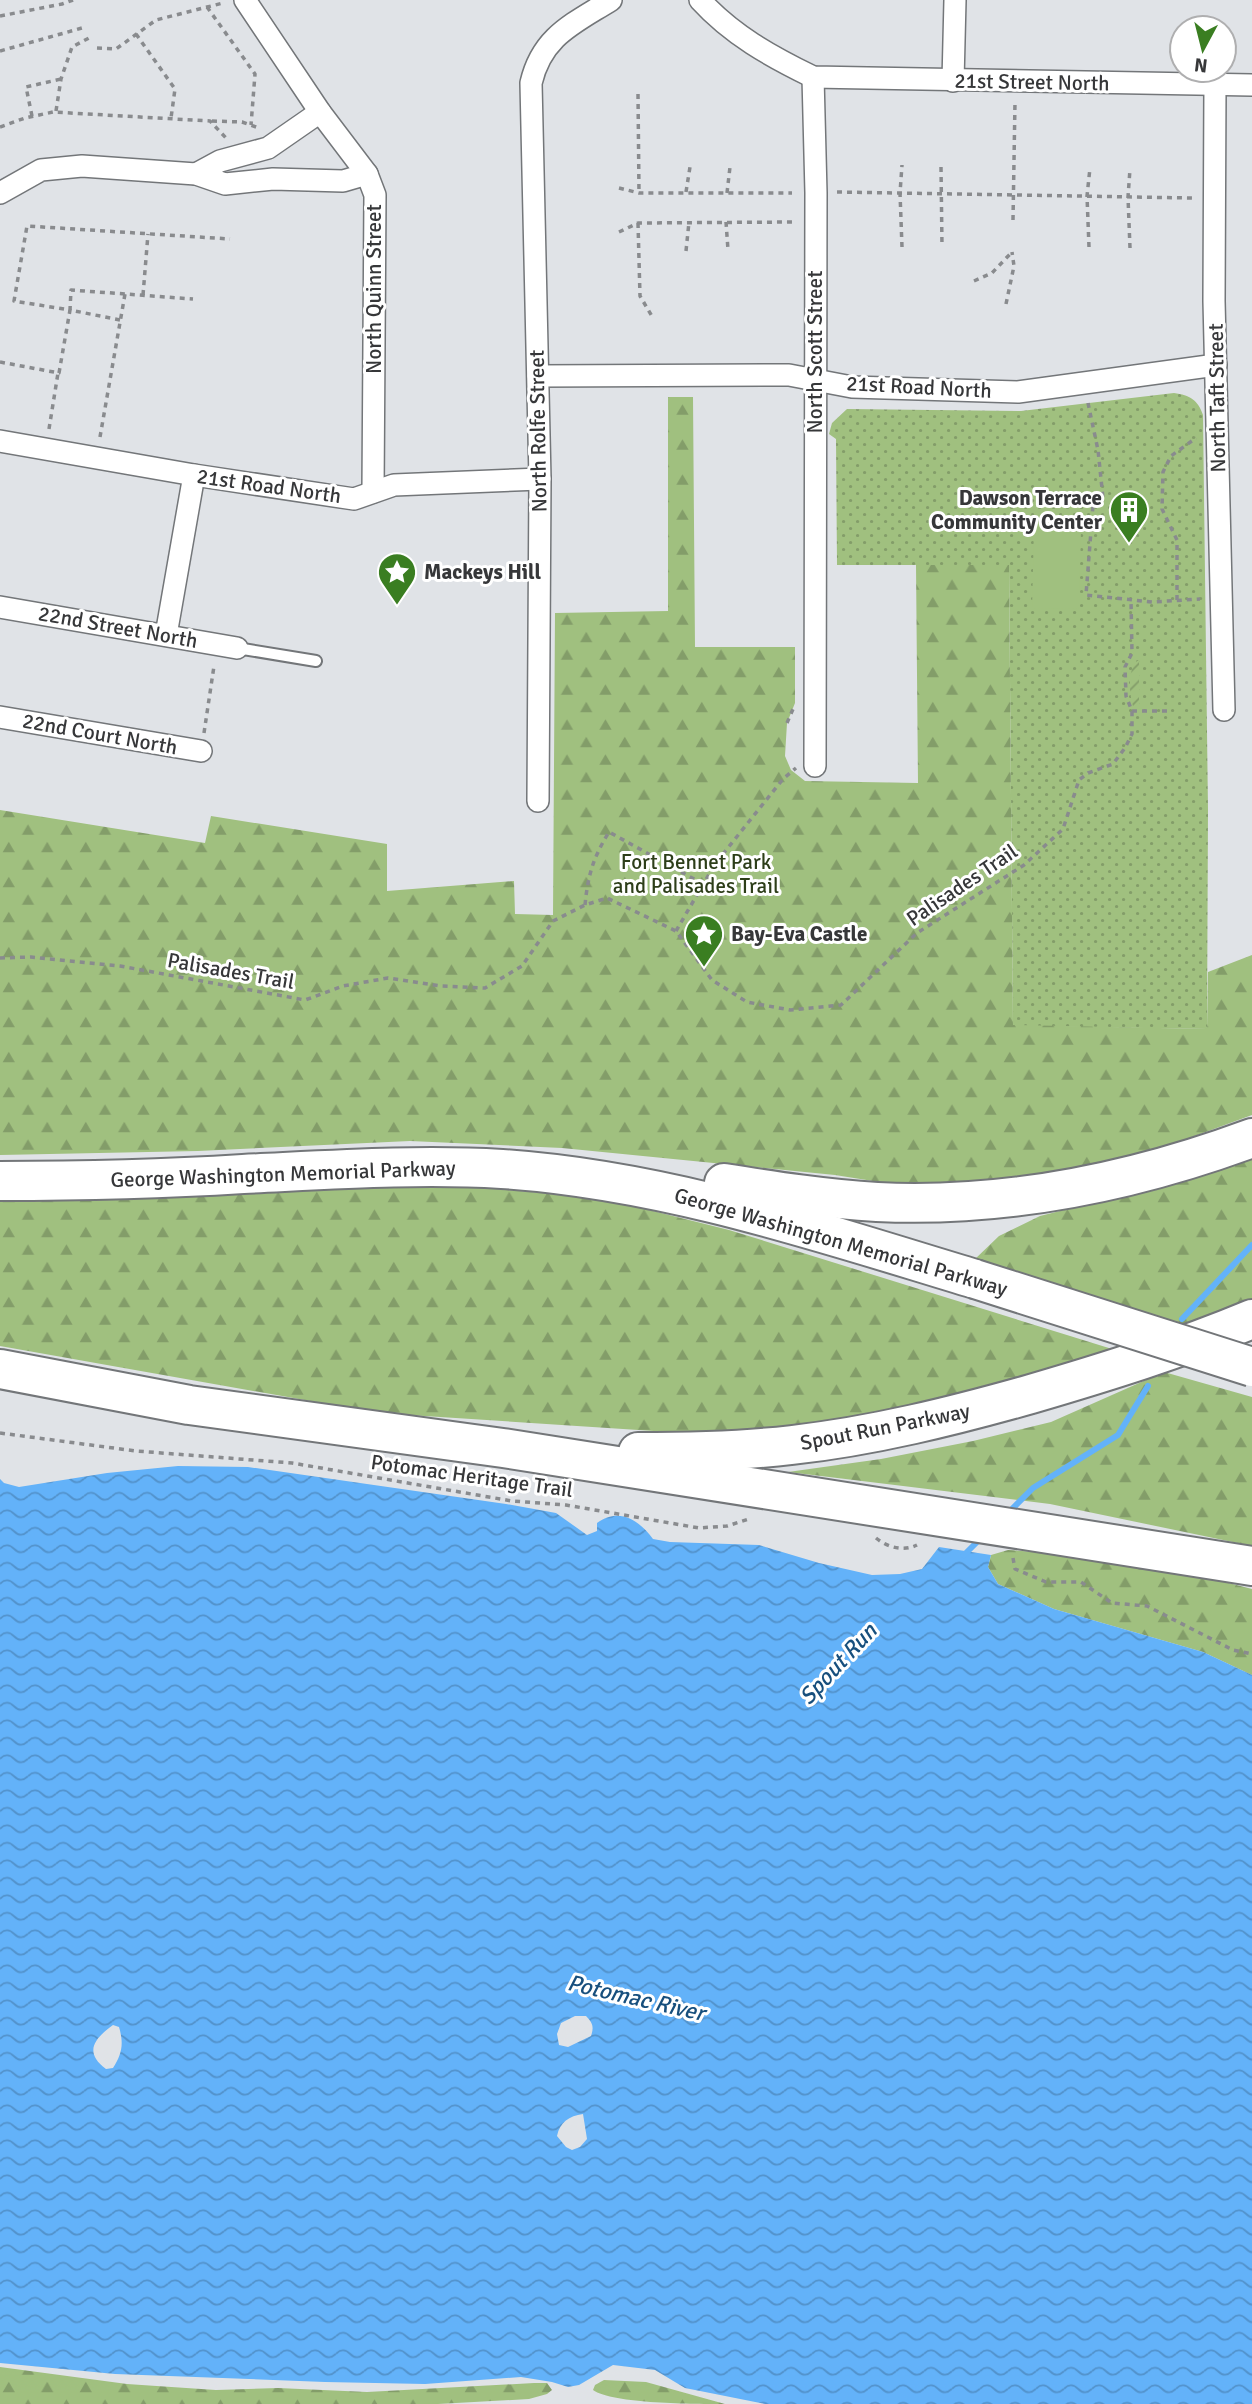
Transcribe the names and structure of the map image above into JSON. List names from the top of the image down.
{
  "streets": {
    "highway": ["George Washington Memorial Parkway", "Spout Run Parkway"],
    "street": [
      "21st Street North",
      "North Quinn Street",
      "North Scott Street",
      "21st Road North",
      "North Taft Street",
      "North Rolfe Street",
      "22nd Street North",
      "22nd Court North"
    ],
    "path": ["Palisades Trail", "Potomac Heritage Trail"]
  },
  "crossings": [
    ["21st Street North", "North Scott Street"],
    ["21st Street North", "North Taft Street"],
    ["North Quinn Street", "21st Road North"],
    ["North Scott Street", "21st Road North"],
    ["21st Road North", "North Taft Street"],
    ["21st Road North", "North Rolfe Street"]
  ],
  "water": ["Spout Run", "Potomac River"],
  "parks": ["Fort Bennet Park and Palisades Trail"],
  "places": {
    "building": ["Dawson Terrace Community Center"],
    "place": ["Mackeys Hill", "Bay-Eva Castle"]
  },
  "north": "bottom"
}
